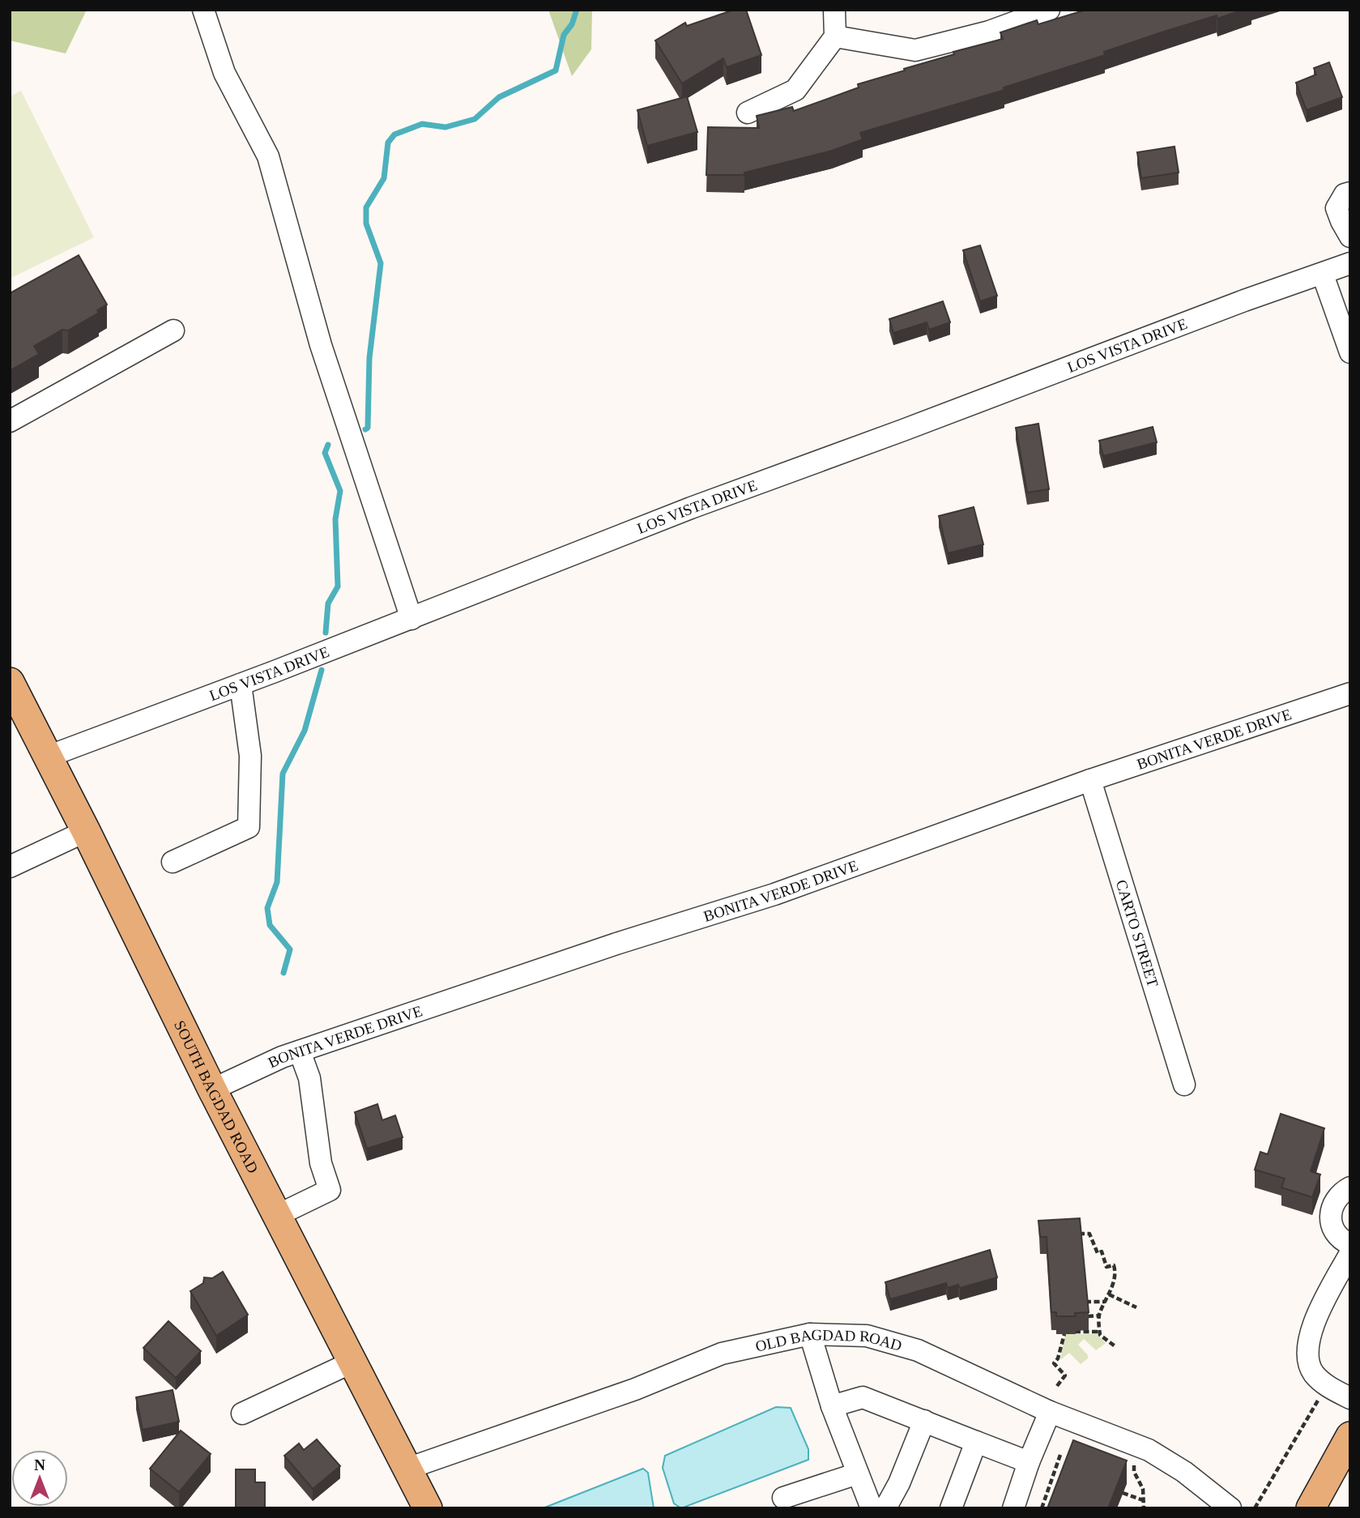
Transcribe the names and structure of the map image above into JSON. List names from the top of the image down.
{
  "streets": {
    "main road": ["SOUTH BAGDAD ROAD"],
    "street": [
      "LOS VISTA DRIVE",
      "BONITA VERDE DRIVE",
      "CARTO STREET",
      "OLD BAGDAD ROAD"
    ]
  },
  "crossings": [
    ["LOS VISTA DRIVE", "SOUTH BAGDAD ROAD"],
    ["BONITA VERDE DRIVE", "CARTO STREET"],
    ["BONITA VERDE DRIVE", "SOUTH BAGDAD ROAD"],
    ["SOUTH BAGDAD ROAD", "OLD BAGDAD ROAD"]
  ],
  "north": "top"
}
